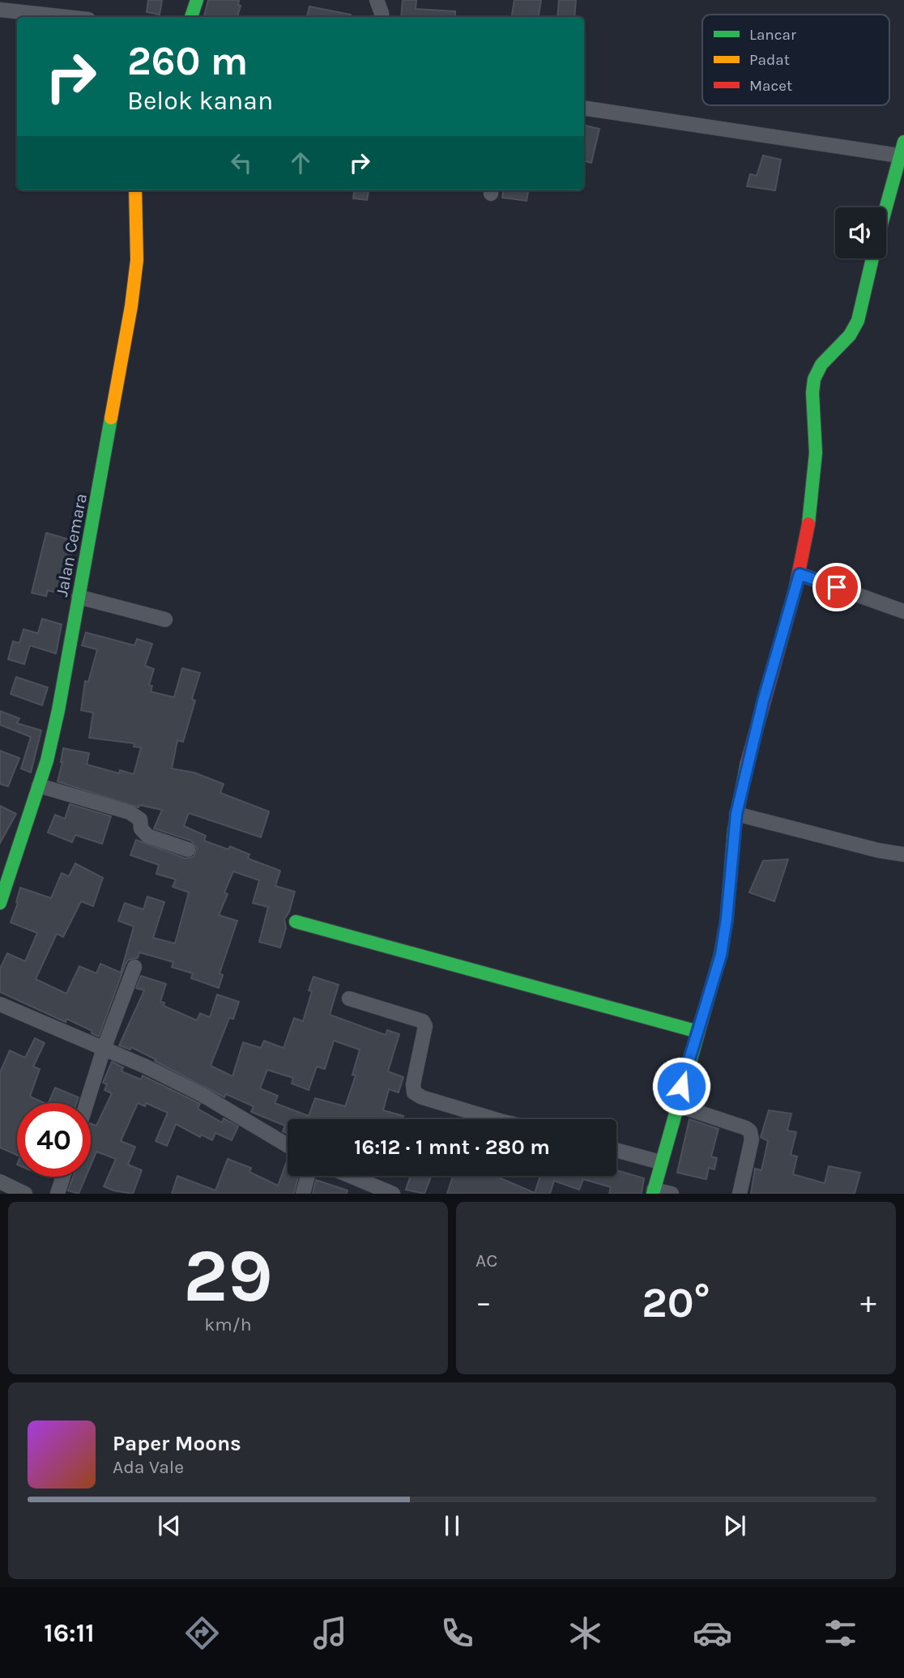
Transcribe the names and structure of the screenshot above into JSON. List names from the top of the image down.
{
  "streets": {
    "street": ["Jalan Cemara"]
  },
  "legend": ["Lancar", "Padat", "Macet"],
  "page": {
    "turn": ["260 m", "Belok kanan"],
    "limit": "40",
    "trip": "16:12 · 1 mnt · 280 m",
    "tile": [
      ["29", "km/h"],
      "AC"
    ],
    "heat": ["−", "20°", "+"],
    "song": ["Paper Moons", "Ada Vale"],
    "tabs": "16:11"
  }
}
